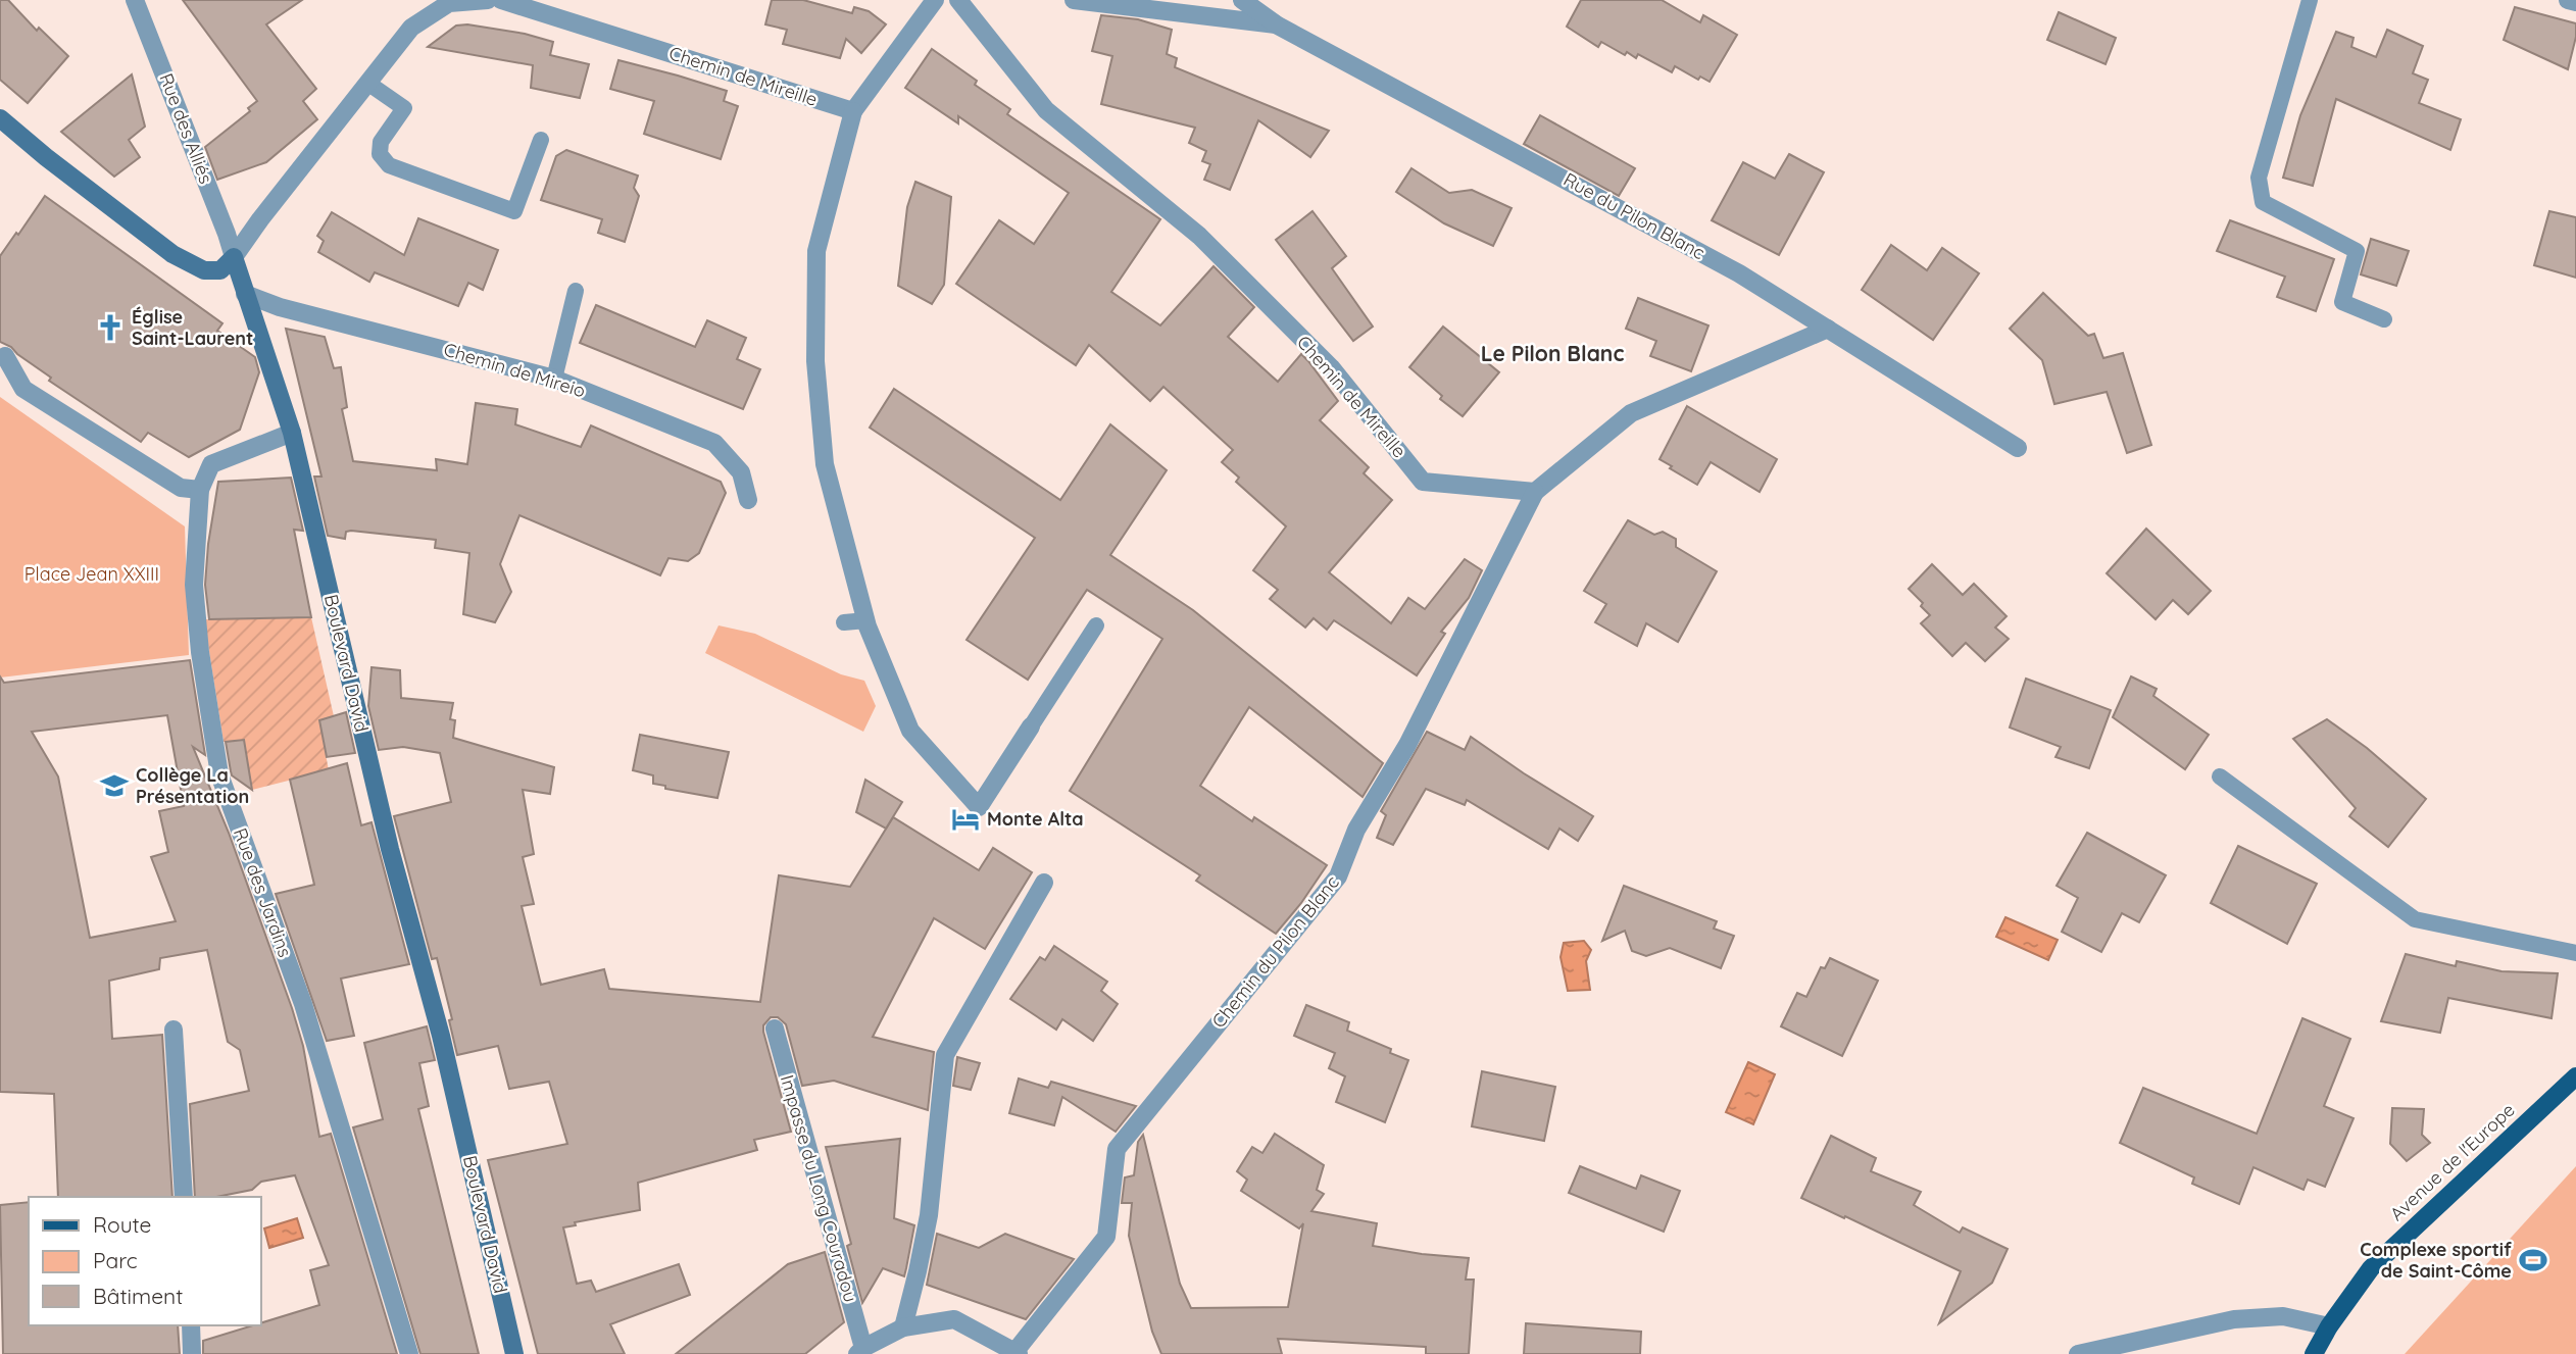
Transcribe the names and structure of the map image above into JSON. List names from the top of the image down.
{
  "streets": {
    "main road": ["Avenue de l'Europe"],
    "street": [
      "Chemin de Mireille",
      "Rue des Alliés",
      "Rue du Pilon Blanc",
      "Chemin de Mireio",
      "Boulevard David",
      "Rue des Jardins",
      "Chemin du Pilon Blanc",
      "Impasse du Long Couradou"
    ]
  },
  "crossings": [
    ["Chemin de Mireille", "Chemin du Pilon Blanc"],
    ["Rue des Alliés", "Boulevard David"],
    ["Chemin de Mireio", "Boulevard David"]
  ],
  "districts": ["Le Pilon Blanc"],
  "parks": ["Place Jean XXIII"],
  "places": {
    "church": ["Église Saint-Laurent"],
    "school or university": ["Collège La Présentation"],
    "hotel": ["Monte Alta"],
    "sports": ["Complexe sportif de Saint-Côme"]
  },
  "legend": ["Route", "Parc", "Bâtiment"]
}
